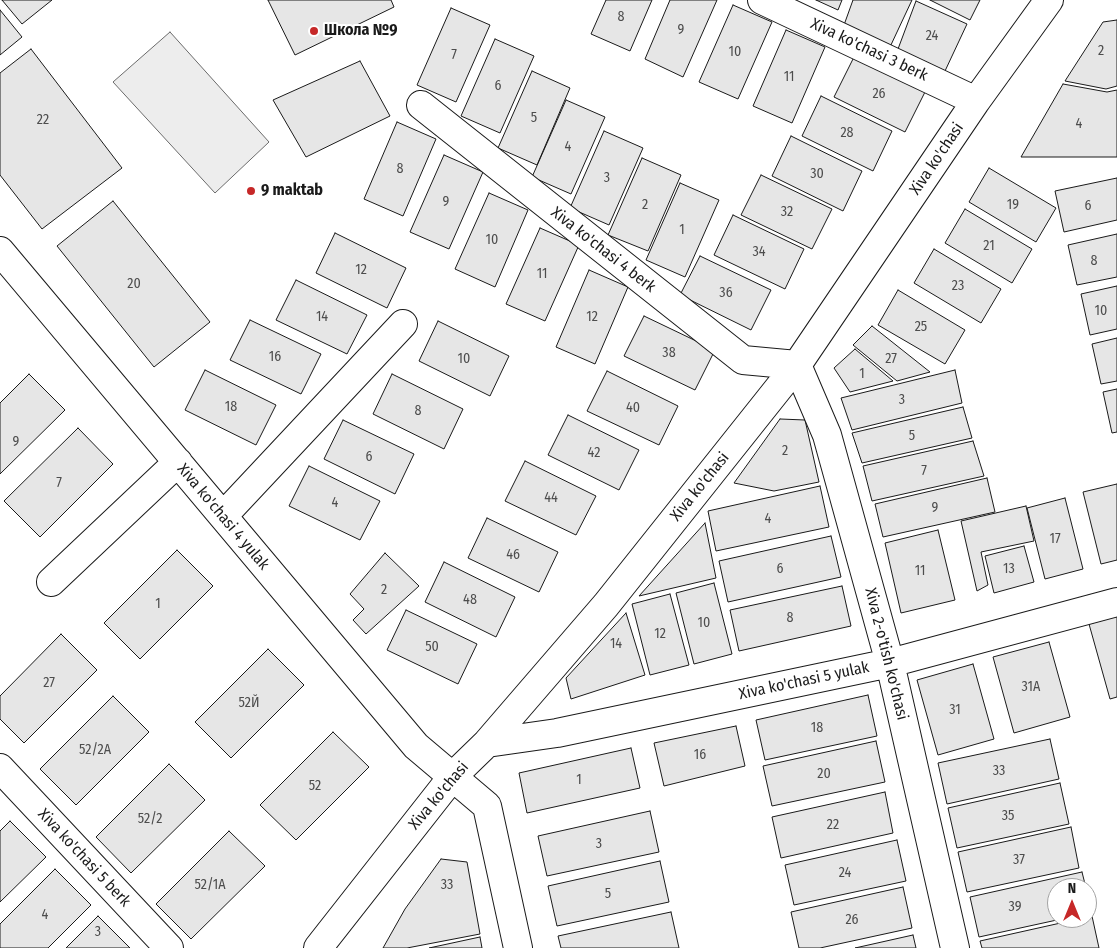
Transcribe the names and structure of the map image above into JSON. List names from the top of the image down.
{
  "streets": {
    "street": [
      "Xiva ko'chasi 3 berk",
      "Xiva ko'chasi",
      "Xiva ko'chasi 4 berk",
      "Xiva ko'chasi 4 yulak",
      "Xiva 2-o'tish ko'chasi",
      "Xiva ko'chasi 5 yulak",
      "Xiva ko'chasi 5 berk"
    ]
  },
  "crossings": [
    ["Xiva ko'chasi 3 berk", "Xiva ko'chasi"],
    ["Xiva ko'chasi", "Xiva ko'chasi 4 berk"],
    ["Xiva ko'chasi", "Xiva ko'chasi 4 yulak"],
    ["Xiva ko'chasi", "Xiva 2-o'tish ko'chasi"],
    ["Xiva ko'chasi", "Xiva ko'chasi 5 yulak"],
    ["Xiva ko'chasi 4 berk", "Xiva 2-o'tish ko'chasi"],
    ["Xiva 2-o'tish ko'chasi", "Xiva ko'chasi 5 yulak"]
  ],
  "places": ["Школа №9", "9 maktab"],
  "house_numbers": [
    "8",
    "9",
    "24",
    "2",
    "10",
    "7",
    "11",
    "6",
    "26",
    "5",
    "22",
    "4",
    "28",
    "4",
    "8",
    "30",
    "3",
    "9",
    "2",
    "19",
    "6",
    "32",
    "1",
    "10",
    "21",
    "34",
    "8",
    "12",
    "11",
    "20",
    "23",
    "36",
    "10",
    "14",
    "12",
    "25",
    "38",
    "16",
    "10",
    "27",
    "1",
    "3",
    "18",
    "40",
    "8",
    "5",
    "9",
    "2",
    "42",
    "6",
    "7",
    "7",
    "44",
    "4",
    "9",
    "4",
    "17",
    "46",
    "6",
    "13",
    "11",
    "2",
    "48",
    "1",
    "8",
    "10",
    "12",
    "14",
    "50",
    "27",
    "31А",
    "52Й",
    "31",
    "18",
    "52/2A",
    "16",
    "33",
    "20",
    "1",
    "52",
    "35",
    "52/2",
    "22",
    "3",
    "37",
    "24",
    "52/1A",
    "33",
    "5",
    "39",
    "4",
    "26",
    "3"
  ],
  "north": "top"
}
